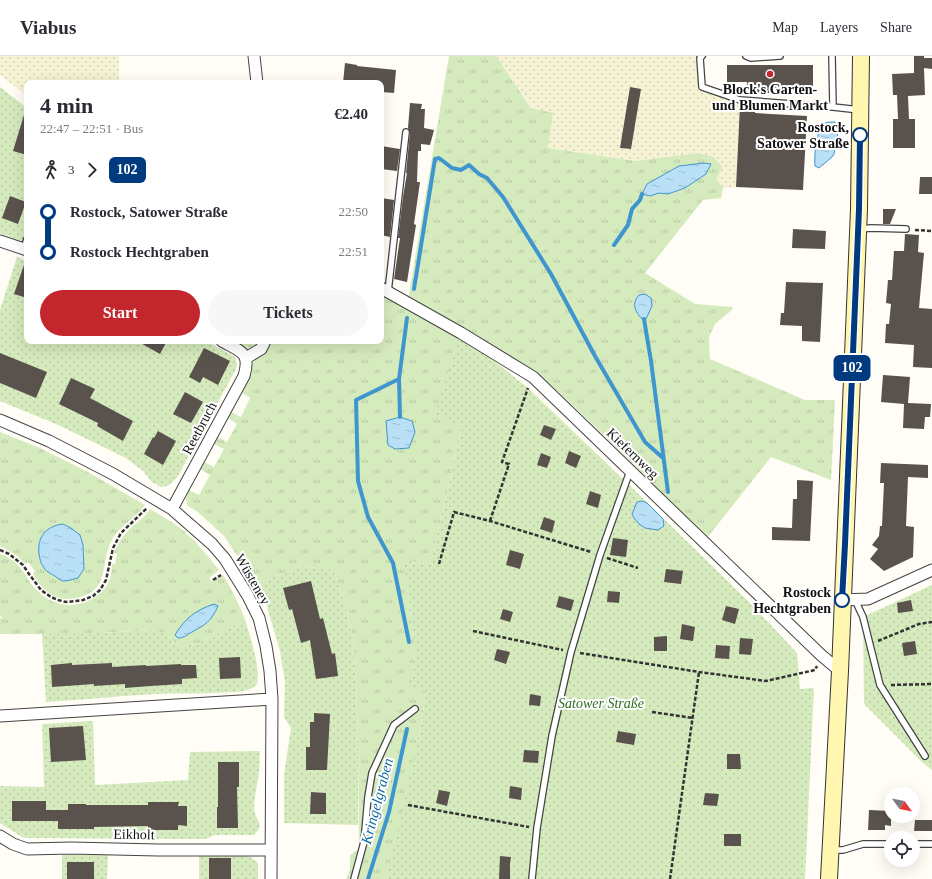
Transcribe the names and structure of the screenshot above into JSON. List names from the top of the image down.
{
  "streets": {
    "street": [
      "Reetbruch",
      "Kiefernweg",
      "Wüsteney",
      "Eikholt"
    ]
  },
  "crossings": [
    ["Reetbruch", "Wüsteney"],
    ["Wüsteney", "Eikholt"]
  ],
  "water": ["Kringelgraben"],
  "parks": ["Satower Straße"],
  "places": ["Block's Garten- und Blumen Markt", "Rostock, Satower Straße", "Rostock Hechtgraben"],
  "lines": ["bus line 102"],
  "north": "bottom right",
  "page": {
    "header": "Viabus",
    "nav": ["Map", "Layers", "Share"],
    "on_map": "102",
    "heading": ["4 min", "22:47 – 22:51 · Bus", "€2.40"],
    "legs": ["3", "102"],
    "list": [
      {
        "name": "Rostock, Satower Straße",
        "value": "22:50"
      },
      {
        "name": "Rostock Hechtgraben",
        "value": "22:51"
      }
    ],
    "buttons": ["Start", "Tickets"]
  }
}
